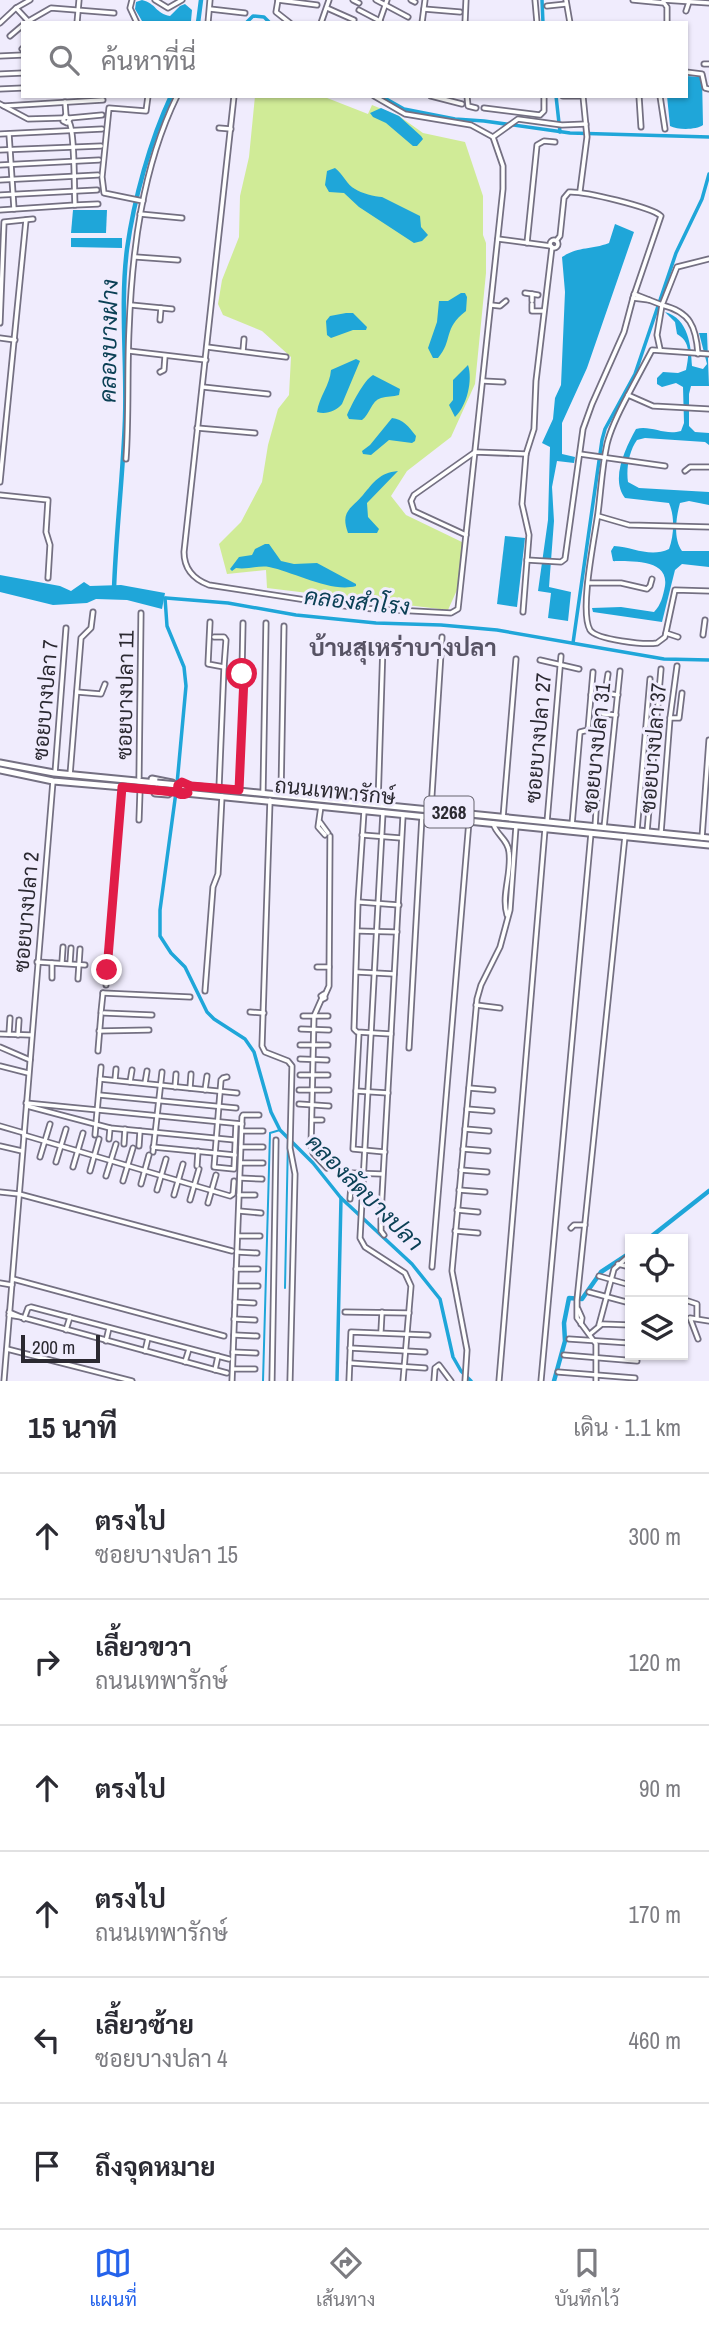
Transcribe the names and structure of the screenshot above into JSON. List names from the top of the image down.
{
  "streets": {
    "main road": ["ถนนเทพารักษ์", "3268"],
    "street": [
      "ซอยบางปลา 11",
      "ซอยบางปลา 7",
      "ซอยบางปลา 27",
      "ซอยบางปลา 31",
      "ซอยบางปลา 37",
      "ซอยบางปลา 2"
    ]
  },
  "crossings": [
    ["ซอยบางปลา 7", "ถนนเทพารักษ์"],
    ["ซอยบางปลา 27", "ถนนเทพารักษ์"],
    ["ซอยบางปลา 31", "ถนนเทพารักษ์"],
    ["ซอยบางปลา 37", "ถนนเทพารักษ์"],
    ["ถนนเทพารักษ์", "ซอยบางปลา 2"]
  ],
  "districts": ["บ้านสุเหร่าบางปลา"],
  "water": ["คลองบางฝาง", "คลองสำโรง", "คลองลัดบางปลา"],
  "scale_bar": "200 m",
  "page": {
    "search": "ค้นหาที่นี่",
    "scale": "200 m",
    "heading": ["15 นาที", "เดิน · 1.1 km"],
    "list": [
      ["ตรงไป", "ซอยบางปลา 15", "300 m"],
      ["เลี้ยวขวา", "ถนนเทพารักษ์", "120 m"],
      ["ตรงไป", "90 m"],
      ["ตรงไป", "ถนนเทพารักษ์", "170 m"],
      ["เลี้ยวซ้าย", "ซอยบางปลา 4", "460 m"],
      "ถึงจุดหมาย"
    ],
    "nav": ["แผนที่", "เส้นทาง", "บันทึกไว้"]
  }
}
